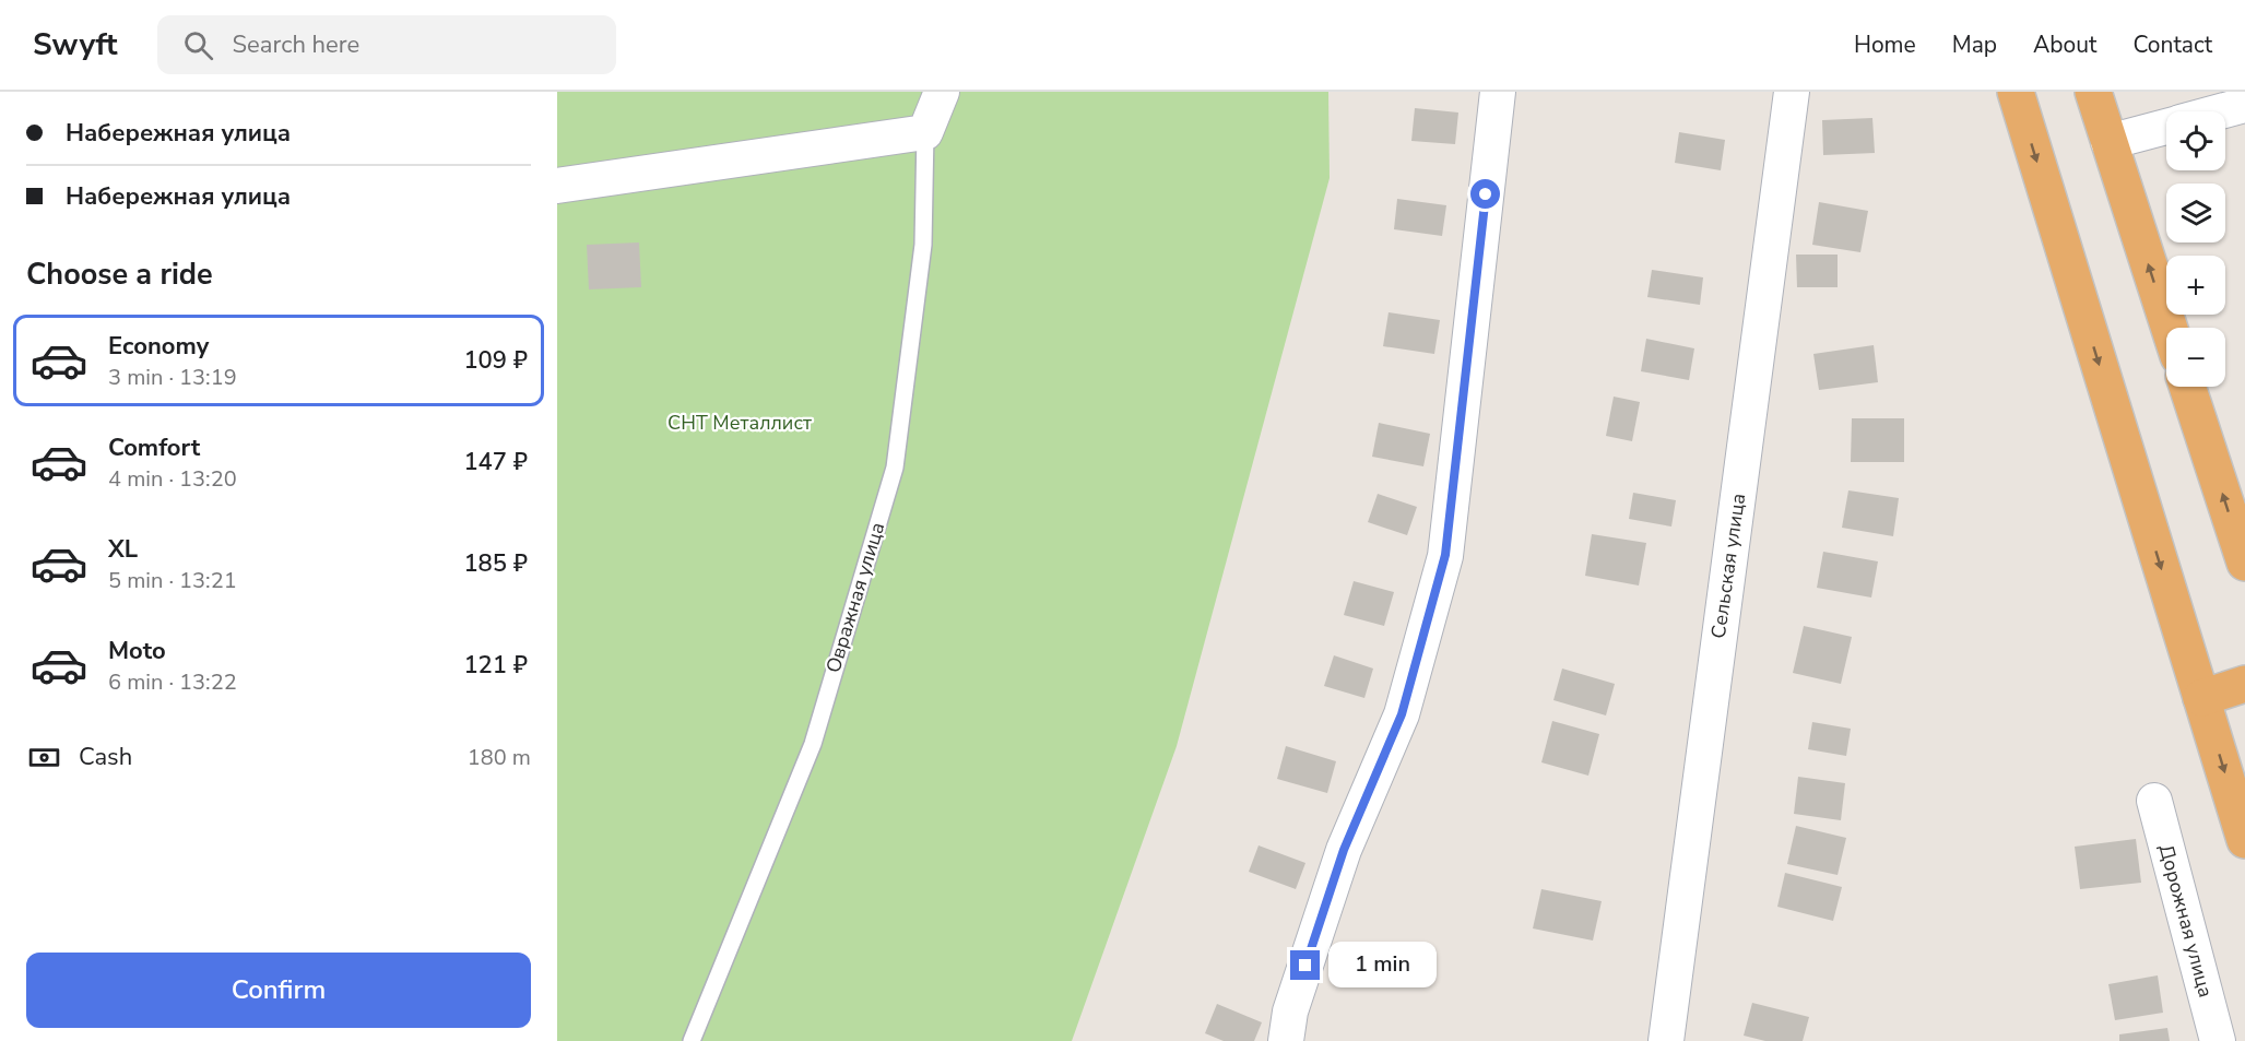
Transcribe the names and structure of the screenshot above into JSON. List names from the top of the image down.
{
  "streets": {
    "street": ["Сельская улица", "Дорожная улица"],
    "lane": ["Овражная улица"]
  },
  "parks": ["СНТ Металлист"],
  "page": {
    "header": "Swyft",
    "search": "Search here",
    "nav": [
      "Home",
      "Map",
      "About",
      "Contact"
    ],
    "banner": ["Набережная улица", "Набережная улица"],
    "map_buttons": ["+", "−"],
    "heading": "Choose a ride",
    "list": [
      {
        "name": "Economy",
        "note": "3 min · 13:19",
        "value": "109 ₽"
      },
      {
        "name": "Comfort",
        "note": "4 min · 13:20",
        "value": "147 ₽"
      },
      {
        "name": "XL",
        "note": "5 min · 13:21",
        "value": "185 ₽"
      },
      {
        "name": "Moto",
        "note": "6 min · 13:22",
        "value": "121 ₽"
      }
    ],
    "pay": ["Cash", "180 m"],
    "buttons": "Confirm",
    "bubble": "1 min"
  }
}
